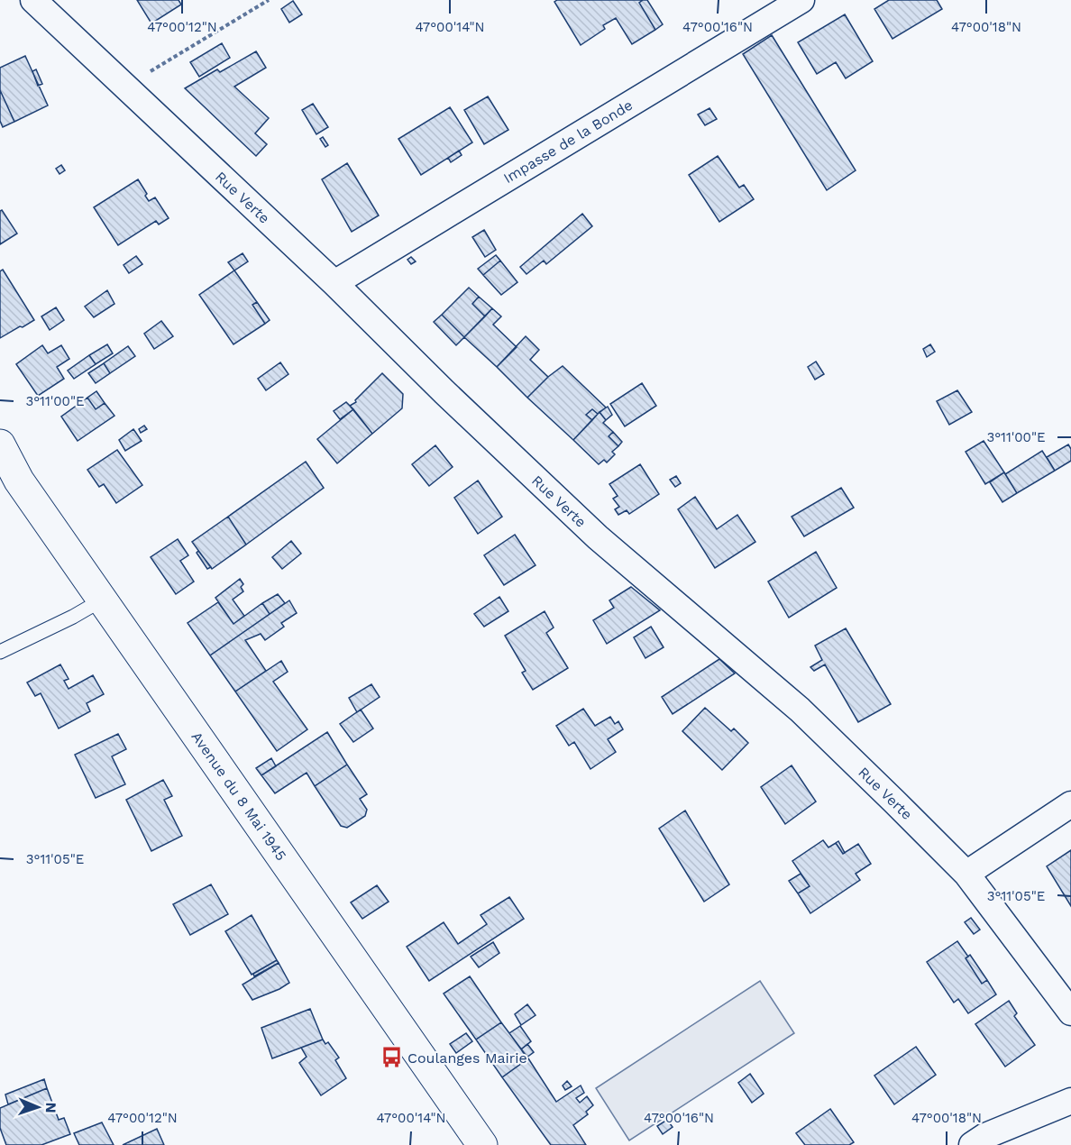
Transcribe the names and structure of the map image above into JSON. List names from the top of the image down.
{
  "streets": {
    "main road": ["Avenue du 8 Mai 1945"],
    "street": ["Impasse de la Bonde", "Rue Verte"]
  },
  "crossings": [
    ["Impasse de la Bonde", "Rue Verte"]
  ],
  "places": {
    "bus stop": ["Coulanges Mairie"]
  },
  "north": "right",
  "coordinates": [
    "47°00'12\"N",
    "47°00'14\"N",
    "47°00'16\"N",
    "47°00'18\"N",
    "3°11'00\"E",
    "3°11'05\"E"
  ]
}
